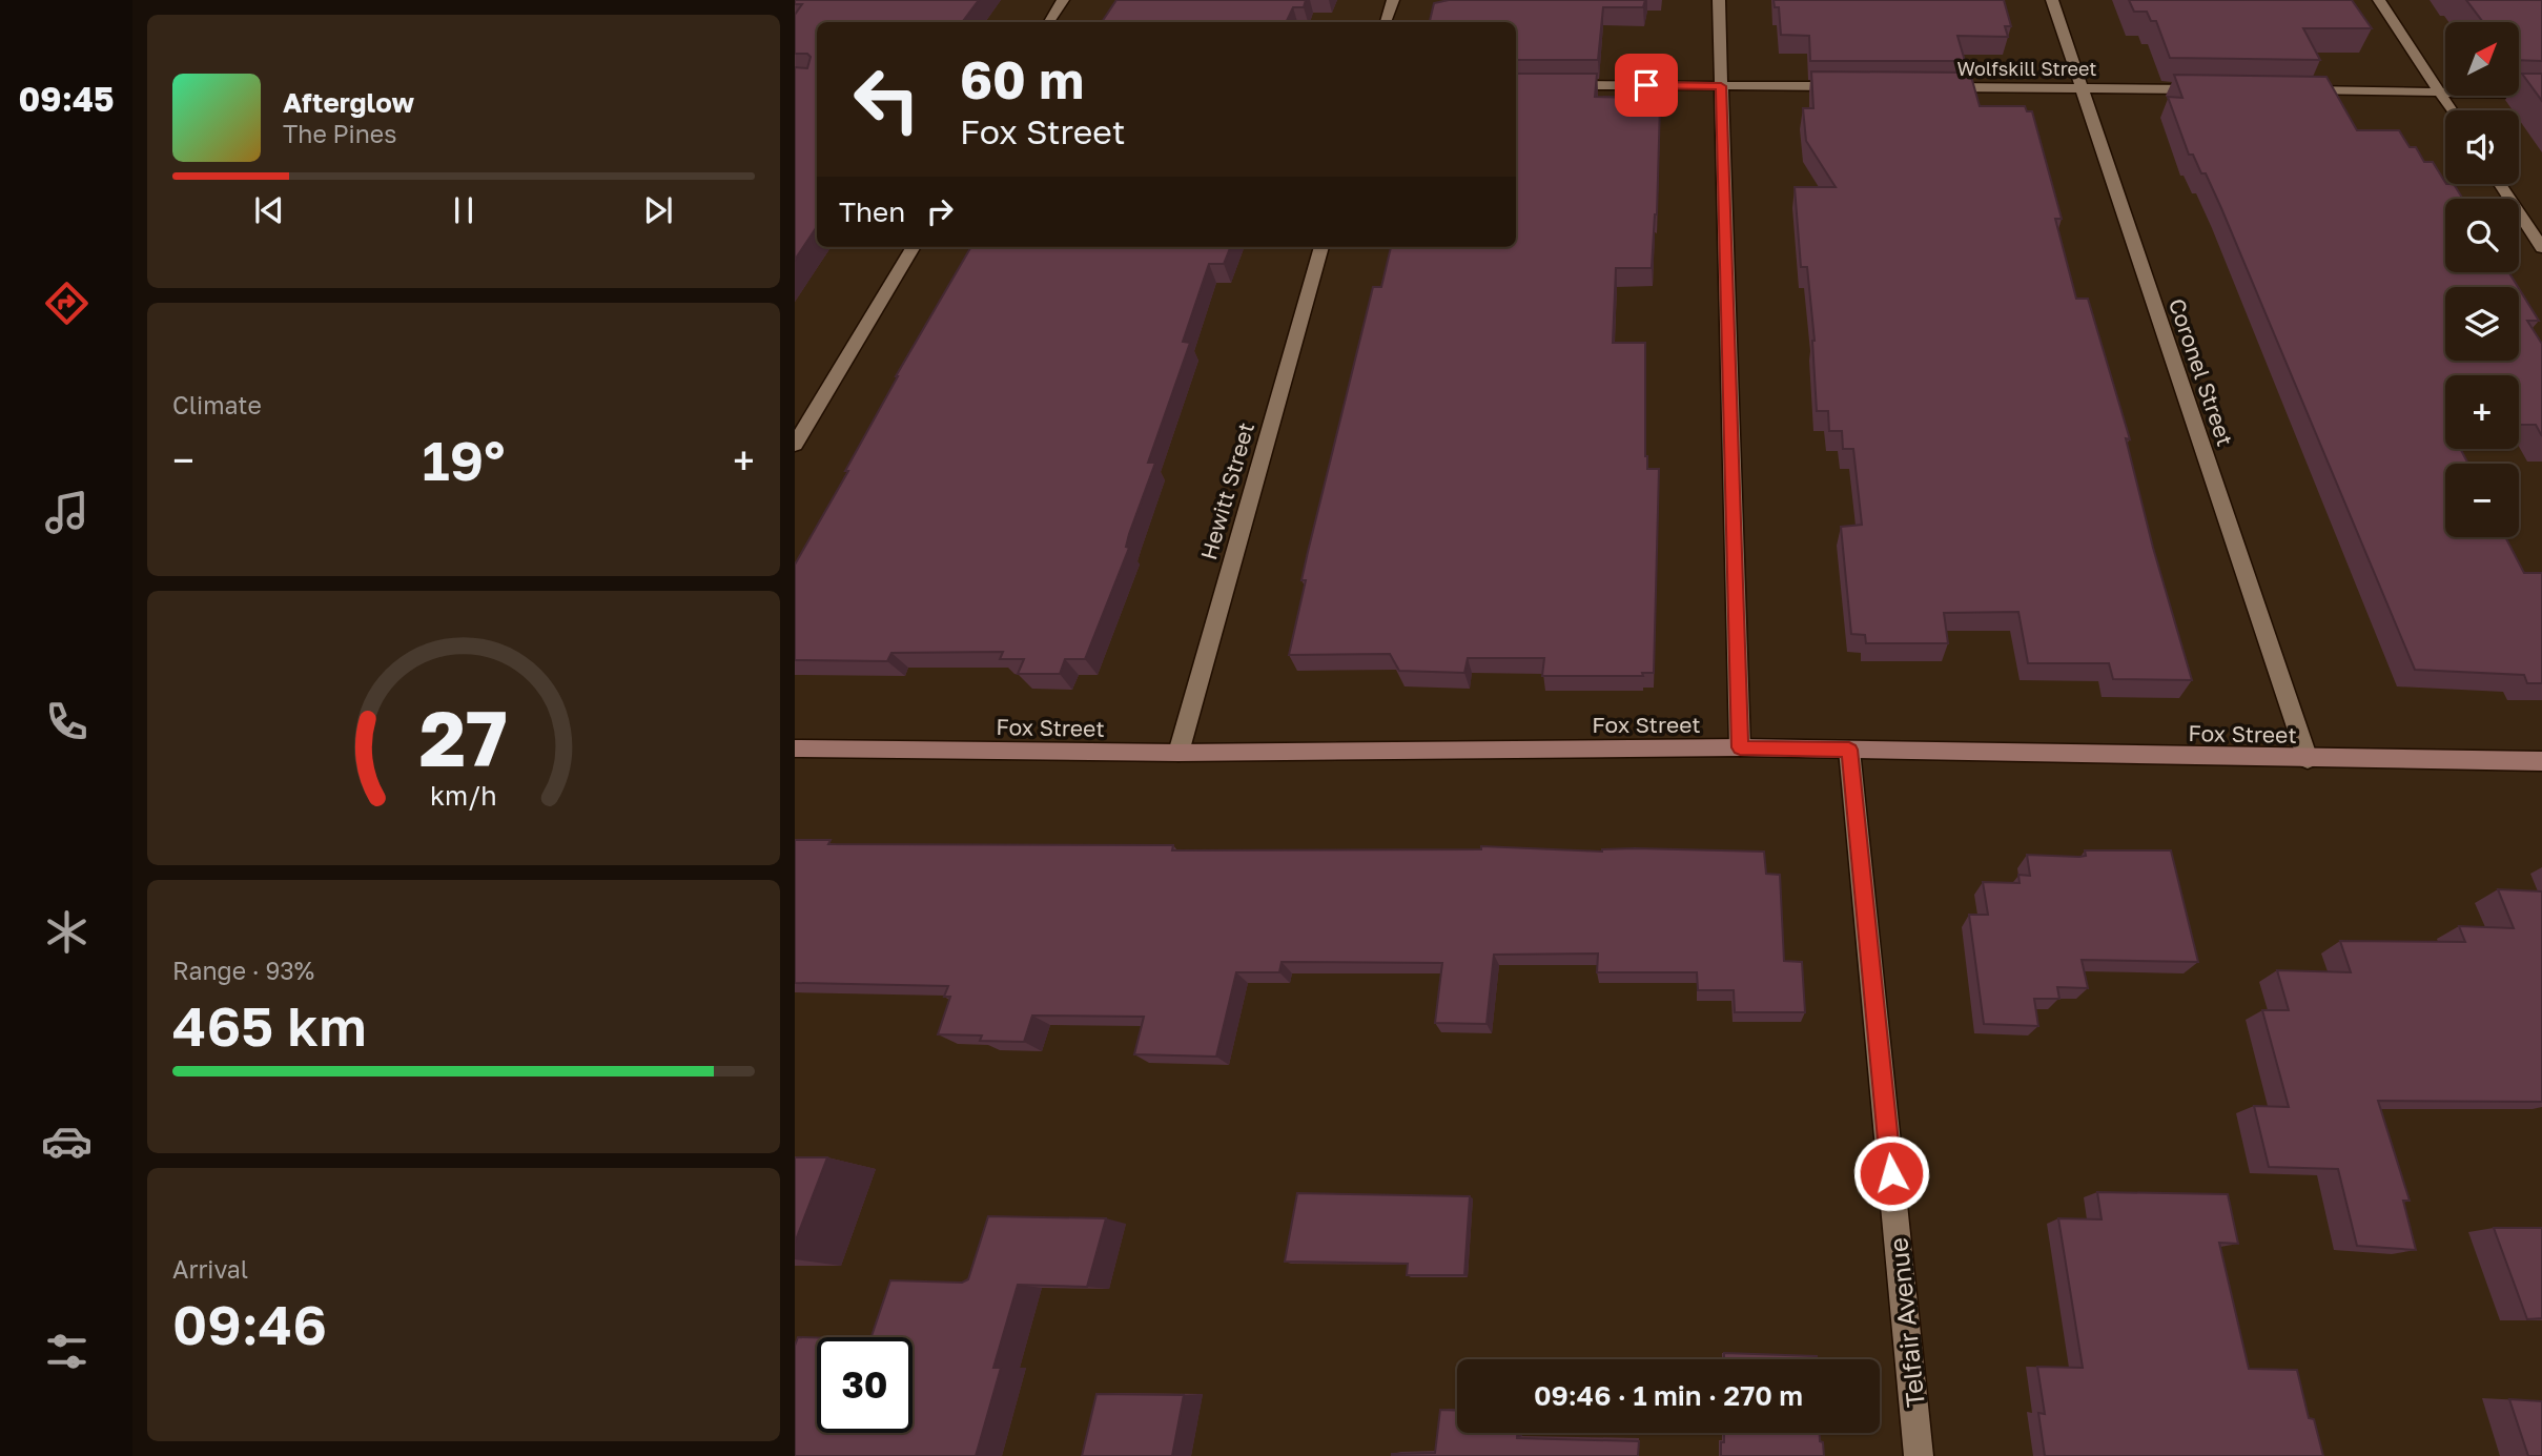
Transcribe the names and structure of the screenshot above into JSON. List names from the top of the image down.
{
  "streets": {
    "main road": ["Fox Street"],
    "street": [
      "Wolfskill Street",
      "Coronel Street",
      "Hewitt Street",
      "Telfair Avenue"
    ]
  },
  "crossings": [
    ["Wolfskill Street", "Coronel Street"],
    ["Coronel Street", "Fox Street"],
    ["Hewitt Street", "Fox Street"],
    ["Fox Street", "Telfair Avenue"]
  ],
  "north": "top right",
  "page": {
    "tabs": "09:45",
    "map_buttons": ["+", "−"],
    "turn": ["60 m", "Fox Street"],
    "song": ["Afterglow", "The Pines"],
    "then": "Then",
    "tile": [
      "Climate",
      ["Range · 93%", "465 km"],
      ["Arrival", "09:46"]
    ],
    "heat": ["−", "19°", "+"],
    "limit": "30",
    "trip": "09:46 · 1 min · 270 m",
    "gauge": ["27", "km/h"]
  }
}
